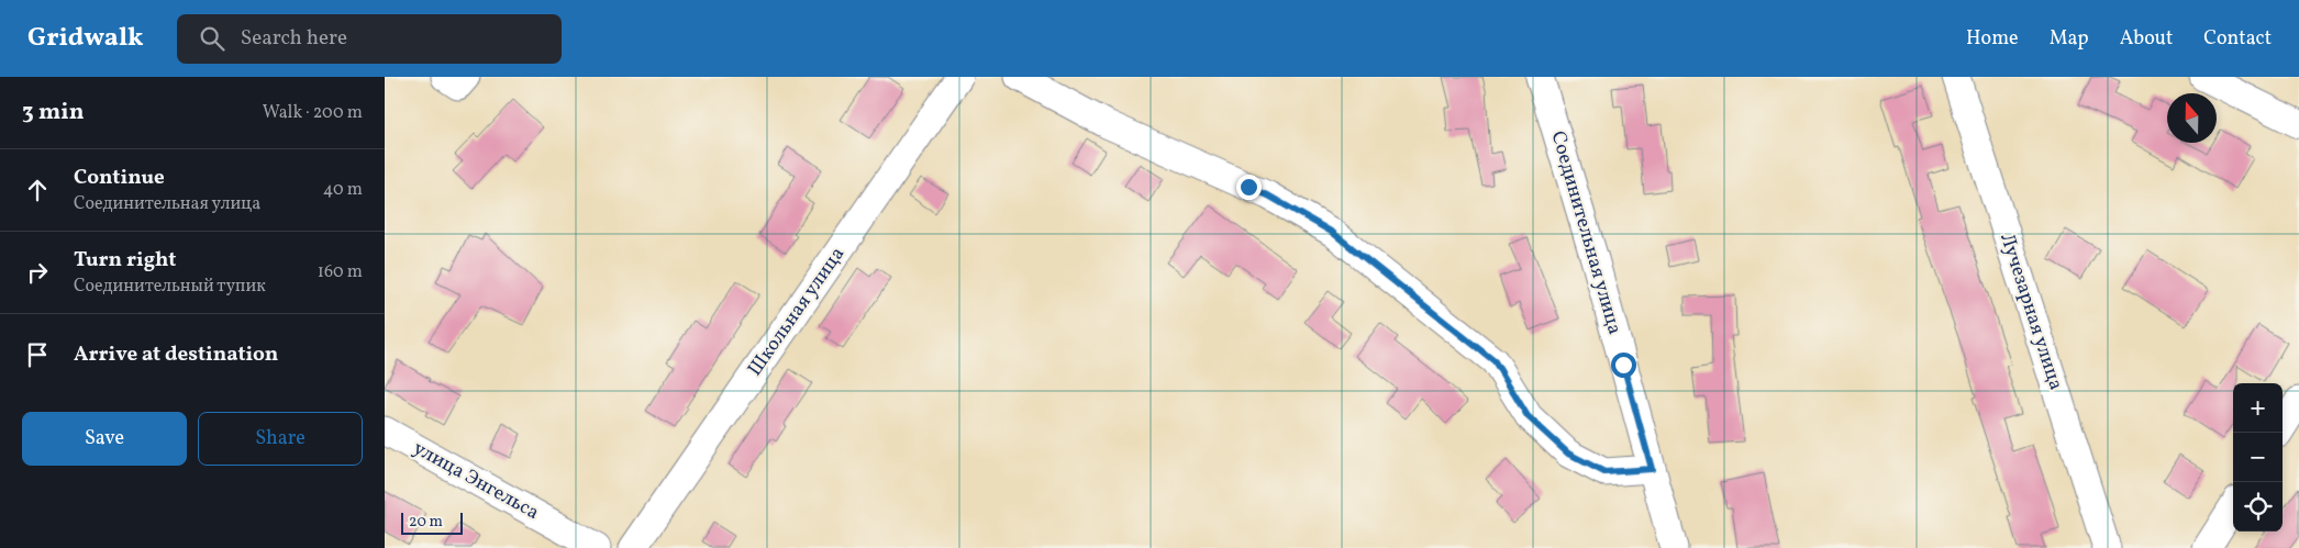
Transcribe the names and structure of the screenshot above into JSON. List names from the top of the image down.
{
  "streets": {
    "street": [
      "Соединительная улица",
      "Школьная улица",
      "Лучезарная улица",
      "улица Энгельса"
    ]
  },
  "scale_bar": "20 m",
  "north": "top",
  "page": {
    "header": "Gridwalk",
    "search": "Search here",
    "nav": [
      "Home",
      "Map",
      "About",
      "Contact"
    ],
    "heading": ["3 min", "Walk · 200 m"],
    "list": [
      ["Continue", "Соединительная улица", "40 m"],
      ["Turn right", "Соединительный тупик", "160 m"],
      "Arrive at destination"
    ],
    "map_buttons": ["+", "−"],
    "buttons": ["Save", "Share"],
    "scale": "20 m"
  }
}
